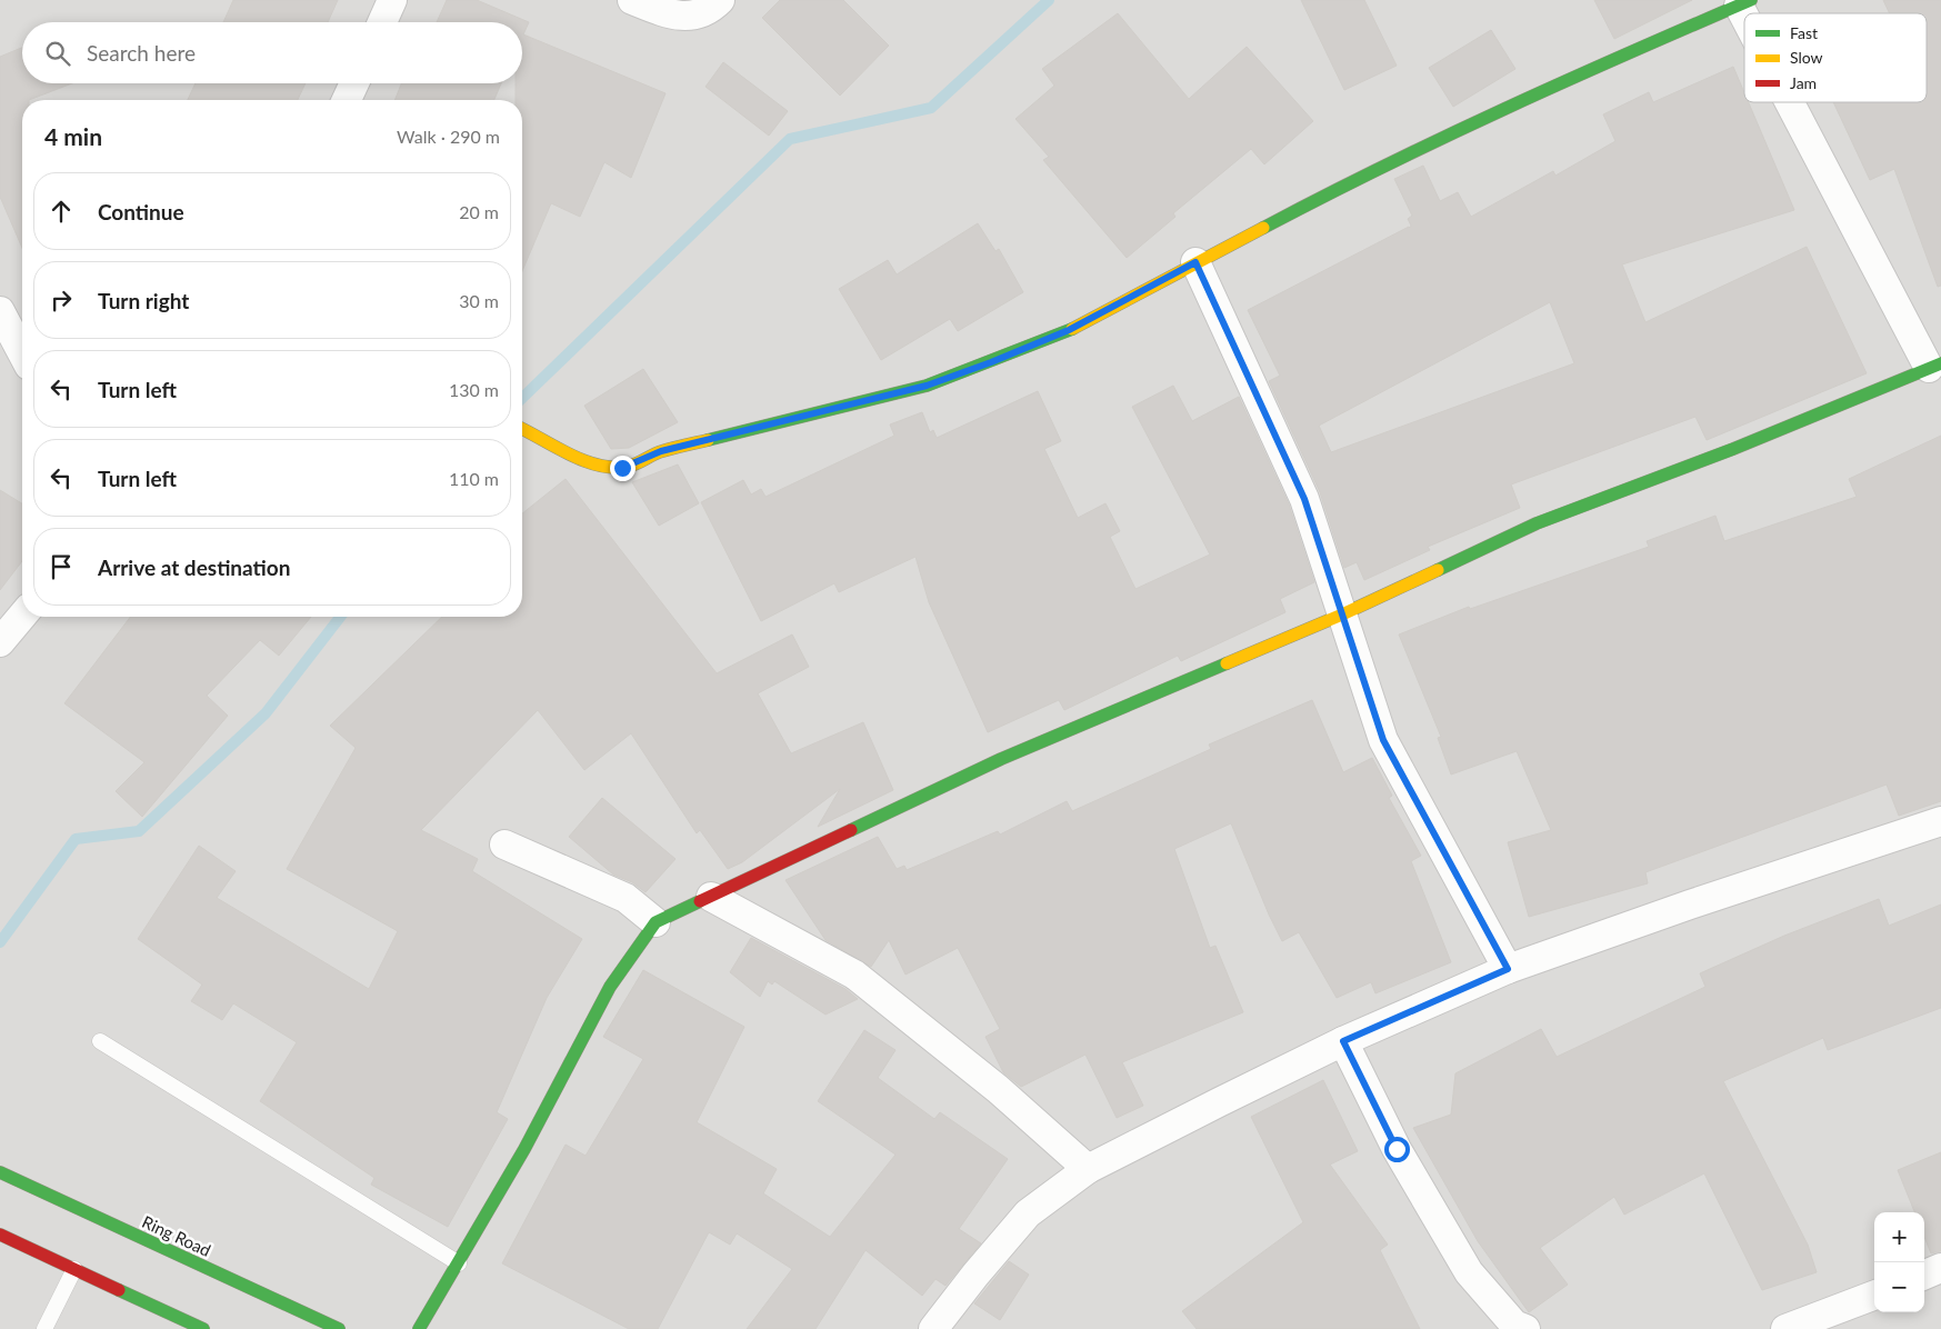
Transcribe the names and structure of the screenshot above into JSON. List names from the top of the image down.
{
  "streets": {
    "street": ["Ring Road"]
  },
  "legend": ["Fast", "Slow", "Jam"],
  "page": {
    "search": "Search here",
    "heading": ["4 min", "Walk · 290 m"],
    "list": [
      ["Continue", "20 m"],
      ["Turn right", "30 m"],
      ["Turn left", "130 m"],
      ["Turn left", "110 m"],
      "Arrive at destination"
    ],
    "map_buttons": ["+", "−"]
  }
}
